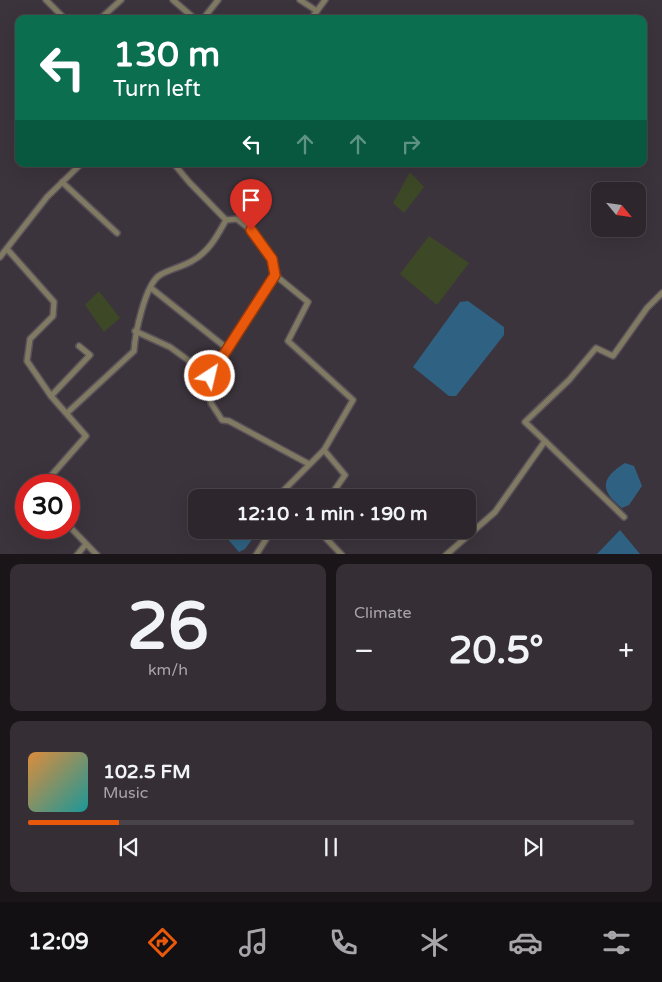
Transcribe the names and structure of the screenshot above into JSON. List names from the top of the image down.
{
  "north": "bottom right",
  "page": {
    "turn": ["130 m", "Turn left"],
    "limit": "30",
    "trip": "12:10 · 1 min · 190 m",
    "tile": [
      ["26", "km/h"],
      "Climate"
    ],
    "heat": ["−", "20.5°", "+"],
    "song": ["102.5 FM", "Music"],
    "tabs": "12:09"
  }
}
